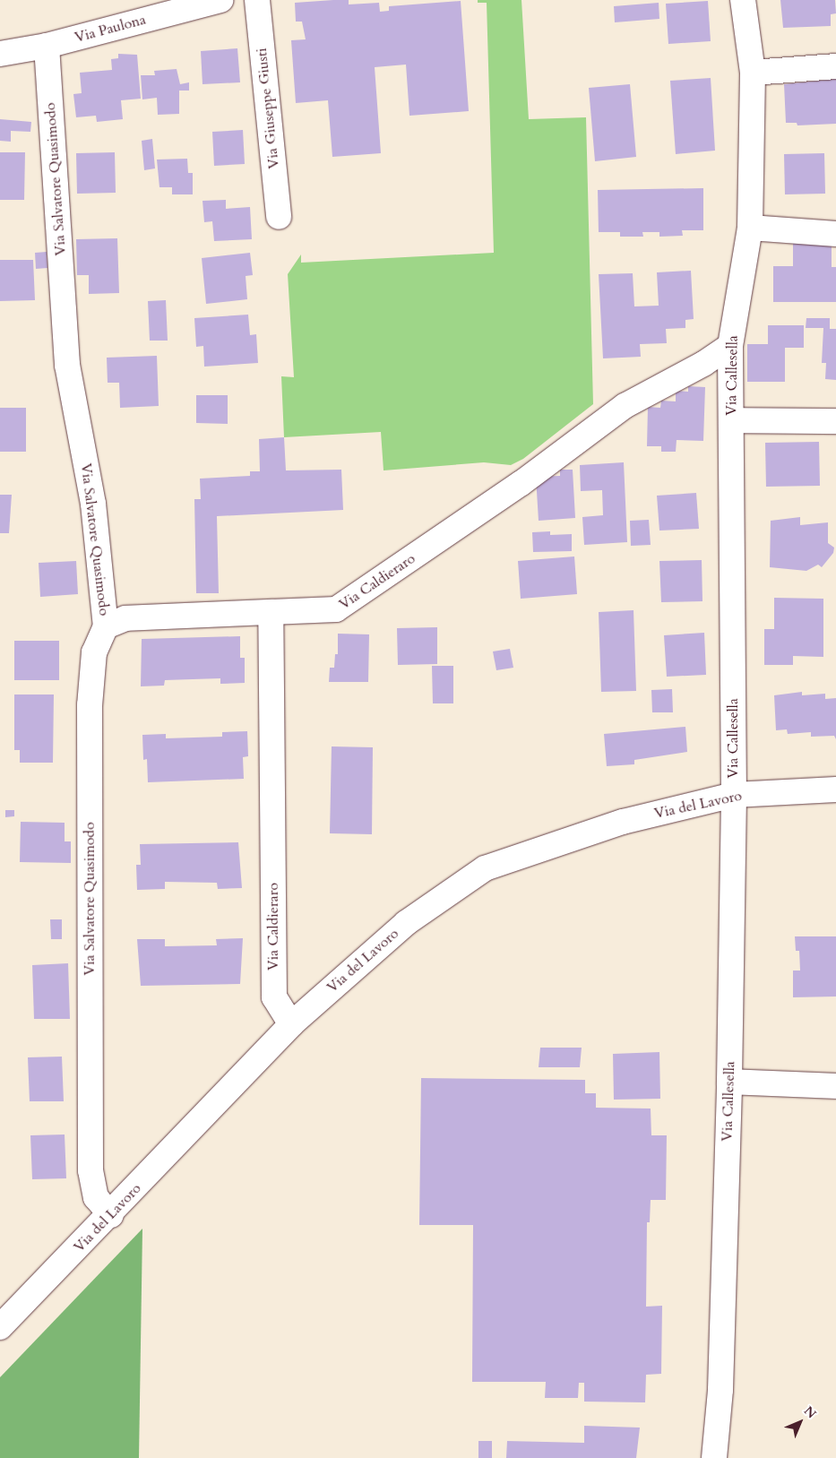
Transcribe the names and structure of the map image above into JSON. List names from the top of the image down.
{
  "streets": {
    "street": [
      "Via Paulona",
      "Via Giuseppe Giusti",
      "Via Salvatore Quasimodo",
      "Via Callesella",
      "Via Caldieraro",
      "Via del Lavoro"
    ]
  },
  "crossings": [
    ["Via Paulona", "Via Salvatore Quasimodo"],
    ["Via Salvatore Quasimodo", "Via del Lavoro"],
    ["Via Callesella", "Via Caldieraro"],
    ["Via Callesella", "Via del Lavoro"],
    ["Via Caldieraro", "Via del Lavoro"]
  ],
  "north": "top right"
}
